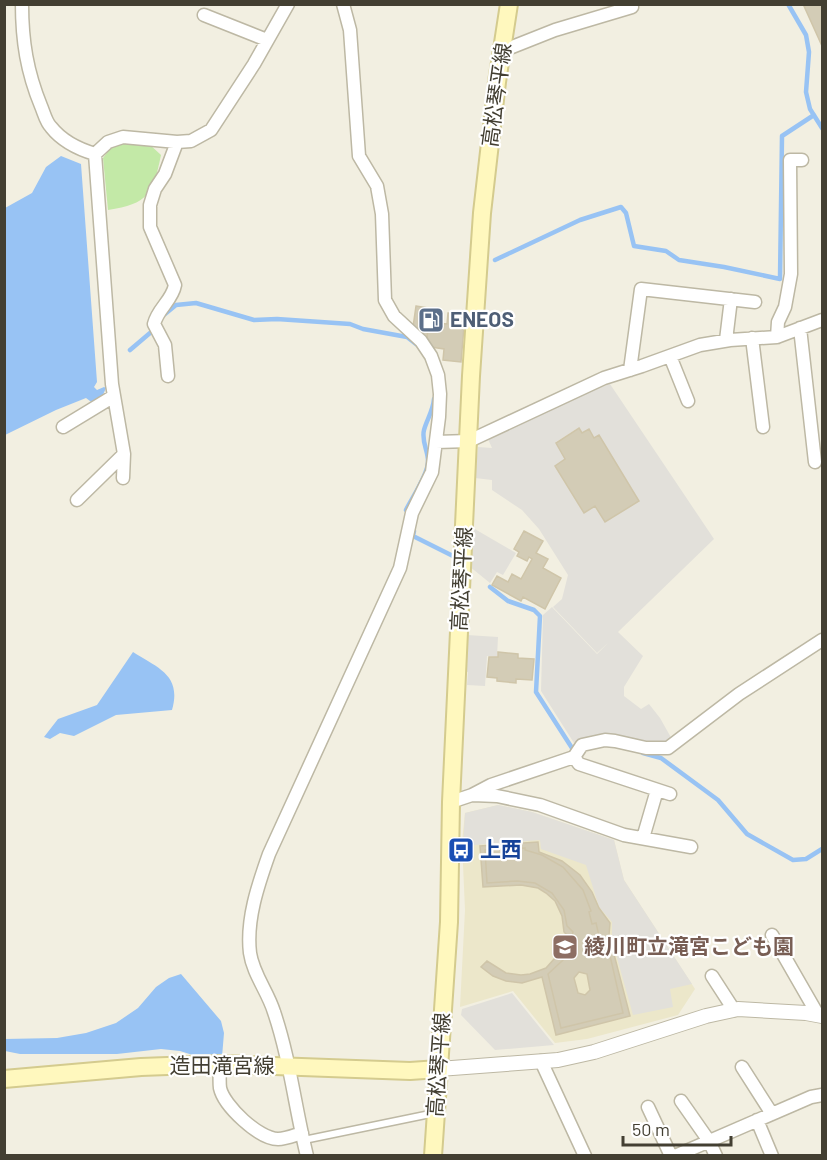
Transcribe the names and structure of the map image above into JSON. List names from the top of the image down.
{
  "streets": {
    "main road": ["高松琴平線", "造田滝宮線"]
  },
  "crossings": [
    ["高松琴平線", "造田滝宮線"]
  ],
  "places": {
    "fuel station": ["ENEOS"],
    "bus stop": ["上西"],
    "school or university": ["綾川町立滝宮こども園"]
  },
  "scale_bar": "50 m"
}
